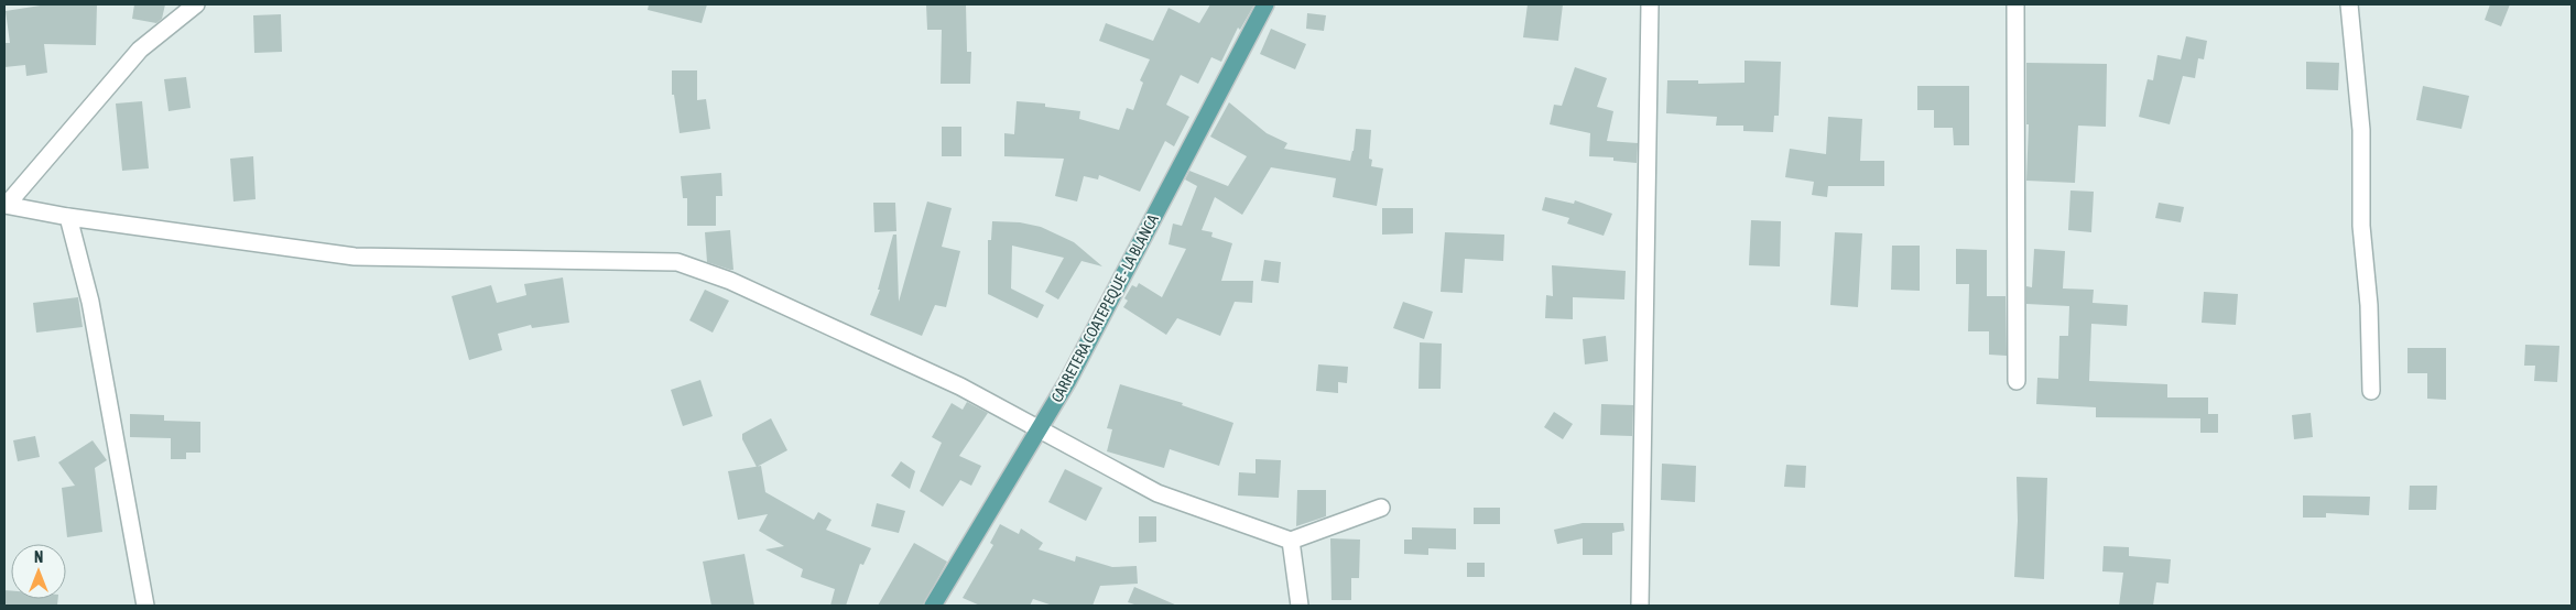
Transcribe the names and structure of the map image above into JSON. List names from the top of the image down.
{
  "streets": {
    "main road": ["CARRETERA COATEPEQUE - LA BLANCA"]
  },
  "north": "top"
}
